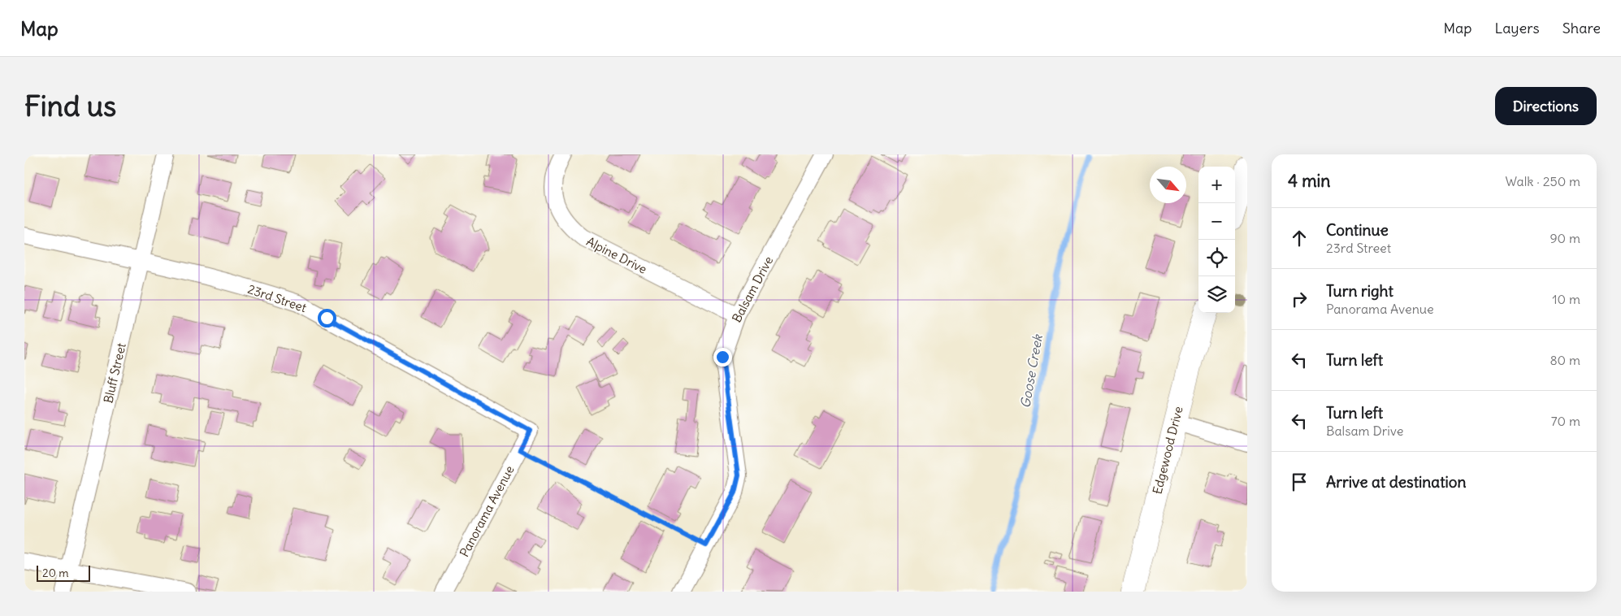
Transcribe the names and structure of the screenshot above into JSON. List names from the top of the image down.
{
  "streets": {
    "street": [
      "Alpine Drive",
      "Balsam Drive",
      "23rd Street",
      "Bluff Street",
      "Edgewood Drive",
      "Panorama Avenue"
    ]
  },
  "crossings": [
    ["Alpine Drive", "Balsam Drive"],
    ["23rd Street", "Bluff Street"],
    ["23rd Street", "Panorama Avenue"]
  ],
  "water": ["Goose Creek"],
  "scale_bar": "20 m",
  "north": "bottom right",
  "page": {
    "header": "Map",
    "nav": ["Map", "Layers", "Share"],
    "buttons": "Directions",
    "title": "Find us",
    "heading": ["4 min", "Walk · 250 m"],
    "map_buttons": ["+", "−"],
    "list": [
      ["Continue", "23rd Street", "90 m"],
      ["Turn right", "Panorama Avenue", "10 m"],
      ["Turn left", "80 m"],
      ["Turn left", "Balsam Drive", "70 m"],
      "Arrive at destination"
    ],
    "scale": "20 m"
  }
}
